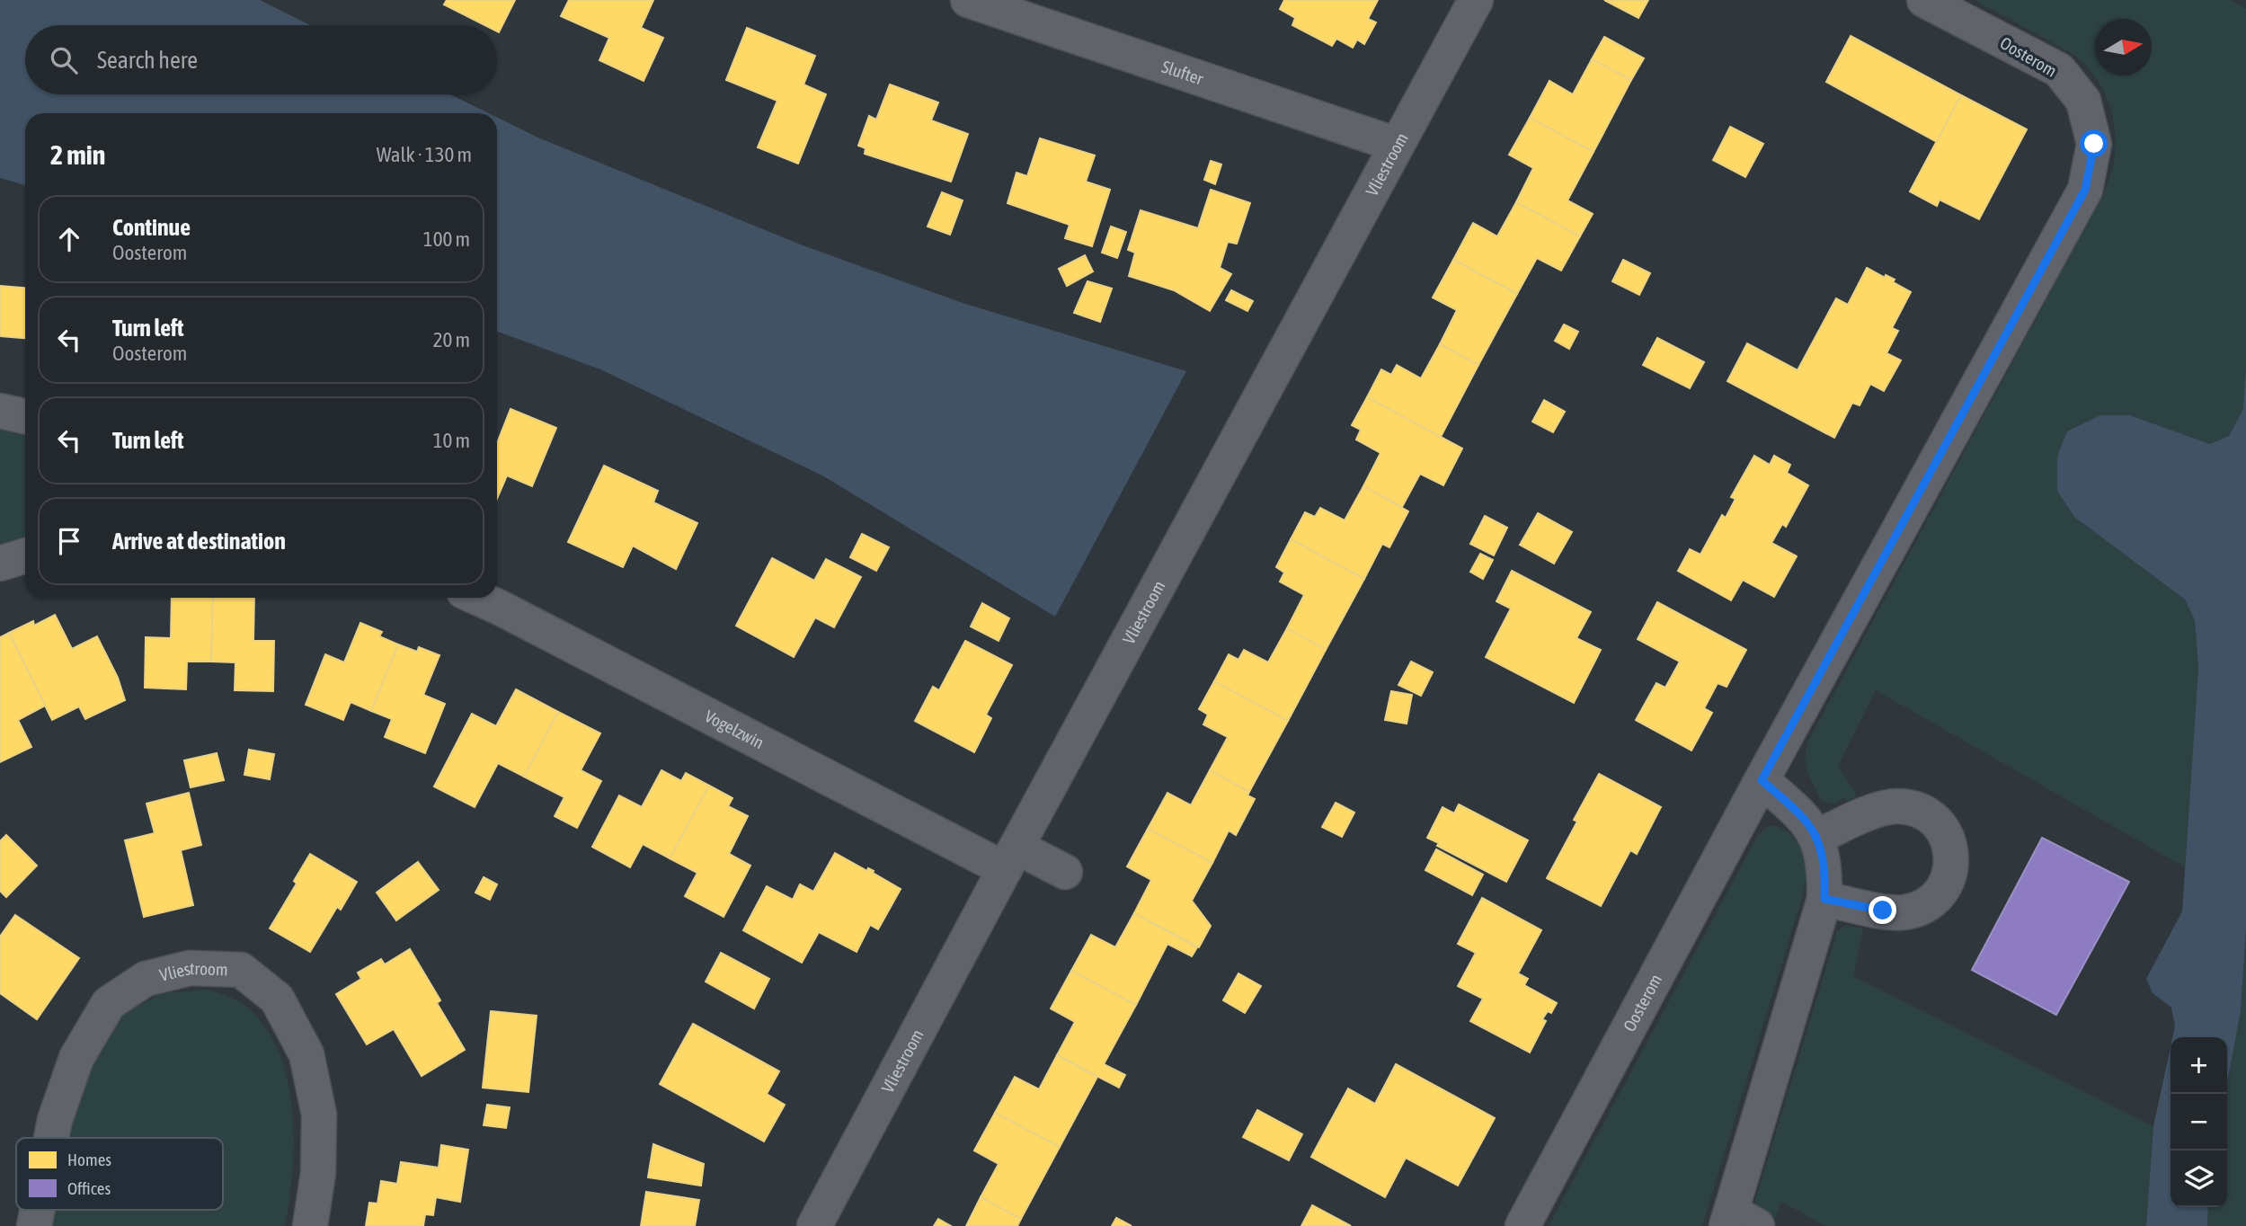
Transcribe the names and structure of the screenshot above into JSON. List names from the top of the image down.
{
  "streets": {
    "street": [
      "Oosterom",
      "Slufter",
      "Vliestroom",
      "Vogelzwin"
    ]
  },
  "crossings": [
    ["Slufter", "Vliestroom"],
    ["Vliestroom", "Vogelzwin"]
  ],
  "legend": ["Homes", "Offices"],
  "north": "right",
  "page": {
    "search": "Search here",
    "heading": ["2 min", "Walk · 130 m"],
    "list": [
      ["Continue", "Oosterom", "100 m"],
      ["Turn left", "Oosterom", "20 m"],
      ["Turn left", "10 m"],
      "Arrive at destination"
    ],
    "map_buttons": ["+", "−"]
  }
}
